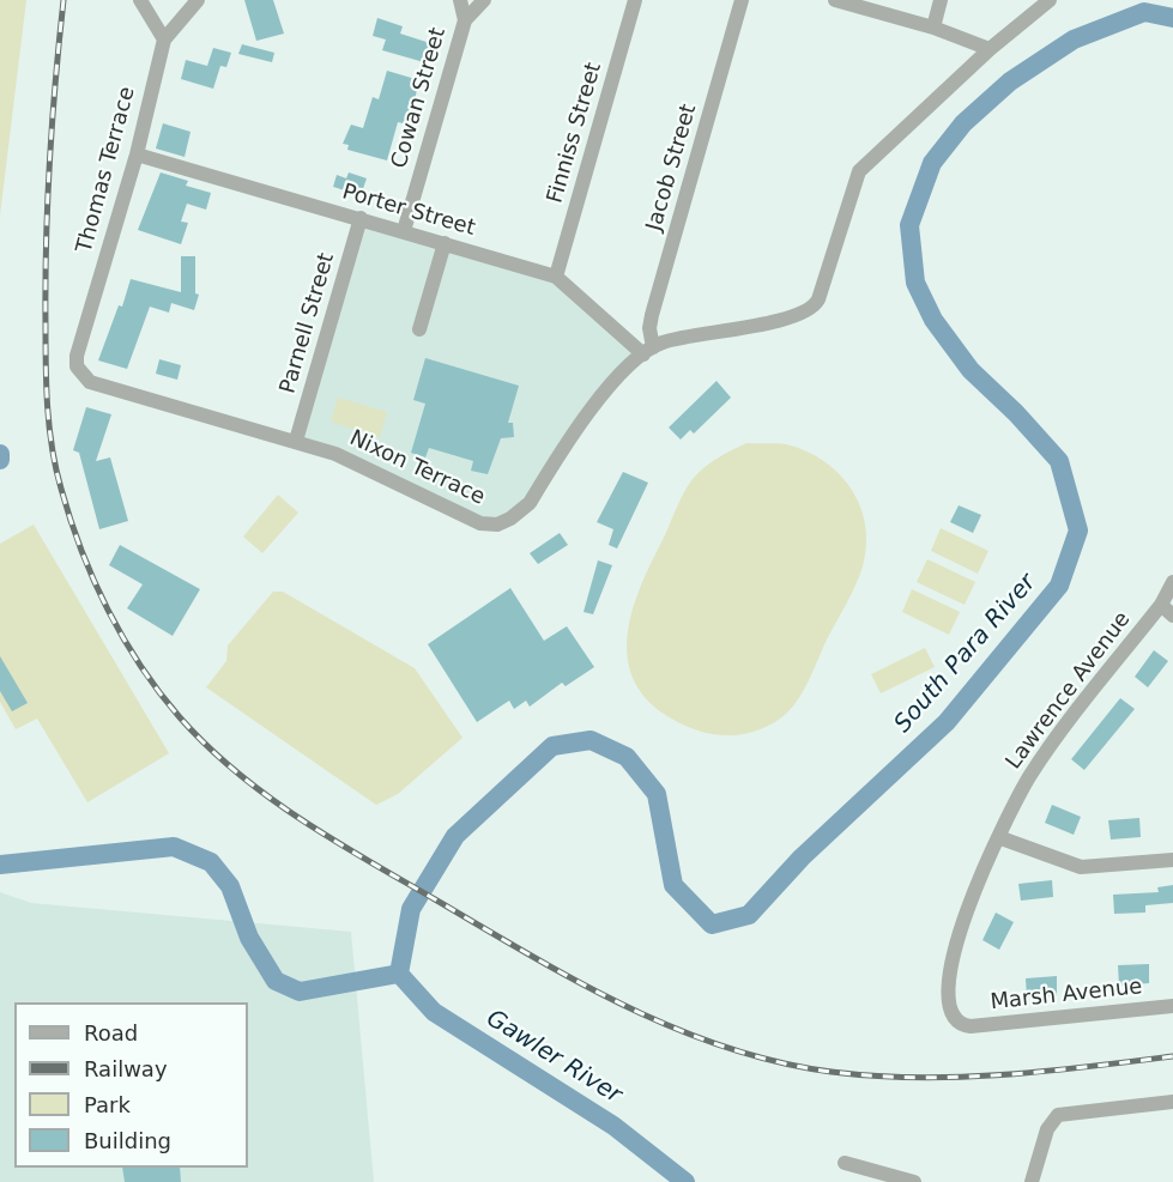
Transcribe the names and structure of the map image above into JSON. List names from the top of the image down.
{
  "streets": {
    "street": [
      "Cowan Street",
      "Finniss Street",
      "Jacob Street",
      "Thomas Terrace",
      "Porter Street",
      "Parnell Street",
      "Nixon Terrace",
      "Lawrence Avenue",
      "Marsh Avenue"
    ]
  },
  "crossings": [
    ["Cowan Street", "Porter Street"],
    ["Finniss Street", "Porter Street"],
    ["Jacob Street", "Porter Street"],
    ["Jacob Street", "Nixon Terrace"],
    ["Thomas Terrace", "Porter Street"],
    ["Thomas Terrace", "Nixon Terrace"],
    ["Porter Street", "Parnell Street"],
    ["Porter Street", "Nixon Terrace"],
    ["Parnell Street", "Nixon Terrace"],
    ["Lawrence Avenue", "Marsh Avenue"]
  ],
  "water": ["South Para River", "Gawler River"],
  "legend": [
    "Road",
    "Railway",
    "Park",
    "Building"
  ]
}
